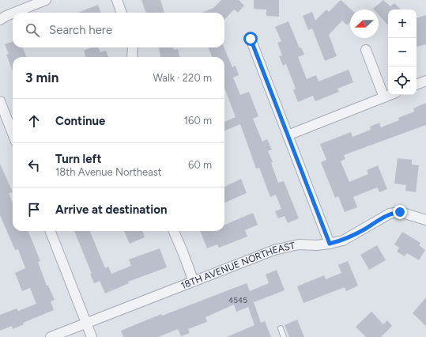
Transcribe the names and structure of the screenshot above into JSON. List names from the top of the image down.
{
  "streets": {
    "street": ["18TH AVENUE NORTHEAST"]
  },
  "house_numbers": ["4545"],
  "north": "left",
  "page": {
    "map_buttons": ["+", "−"],
    "search": "Search here",
    "heading": ["3 min", "Walk · 220 m"],
    "list": [
      ["Continue", "160 m"],
      ["Turn left", "18th Avenue Northeast", "60 m"],
      "Arrive at destination"
    ]
  }
}
